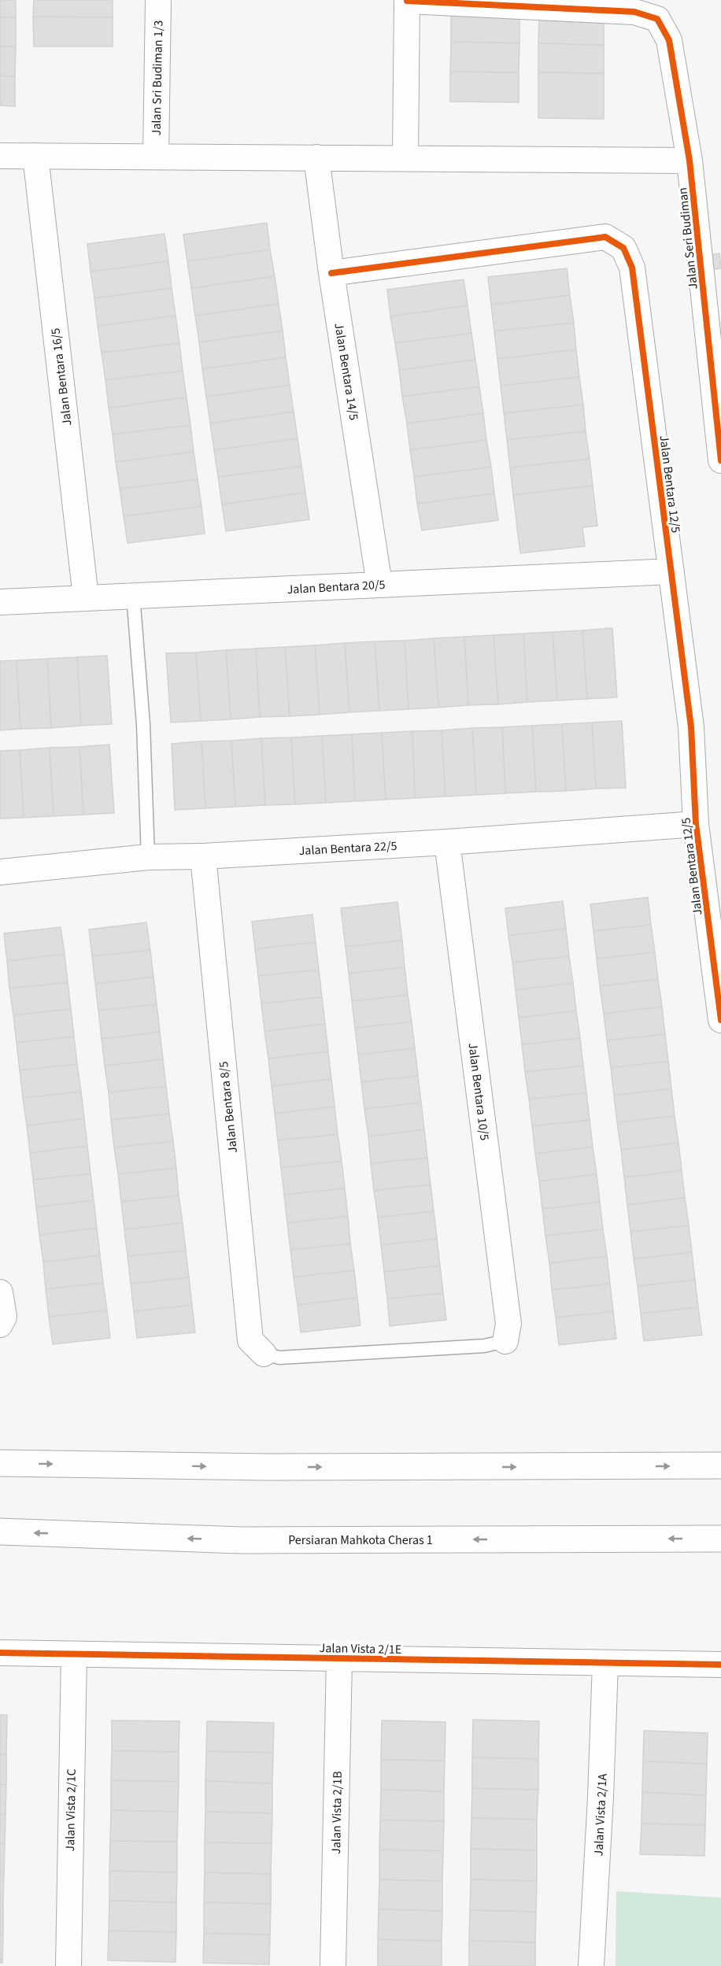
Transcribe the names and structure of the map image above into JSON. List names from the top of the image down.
{
  "streets": {
    "main road": ["Persiaran Mahkota Cheras 1"],
    "street": [
      "Jalan Sri Budiman 1/3",
      "Jalan Seri Budiman",
      "Jalan Bentara 14/5",
      "Jalan Bentara 16/5",
      "Jalan Bentara 12/5",
      "Jalan Bentara 20/5",
      "Jalan Bentara 22/5",
      "Jalan Bentara 10/5",
      "Jalan Bentara 8/5",
      "Jalan Vista 2/1E",
      "Jalan Vista 2/1C",
      "Jalan Vista 2/1B",
      "Jalan Vista 2/1A"
    ]
  },
  "crossings": [
    ["Jalan Bentara 14/5", "Jalan Bentara 12/5"],
    ["Jalan Bentara 14/5", "Jalan Bentara 20/5"],
    ["Jalan Bentara 16/5", "Jalan Bentara 20/5"],
    ["Jalan Bentara 12/5", "Jalan Bentara 20/5"],
    ["Jalan Bentara 12/5", "Jalan Bentara 22/5"],
    ["Jalan Bentara 22/5", "Jalan Bentara 10/5"],
    ["Jalan Bentara 22/5", "Jalan Bentara 8/5"],
    ["Jalan Vista 2/1E", "Jalan Vista 2/1C"],
    ["Jalan Vista 2/1E", "Jalan Vista 2/1B"],
    ["Jalan Vista 2/1E", "Jalan Vista 2/1A"]
  ]
}
